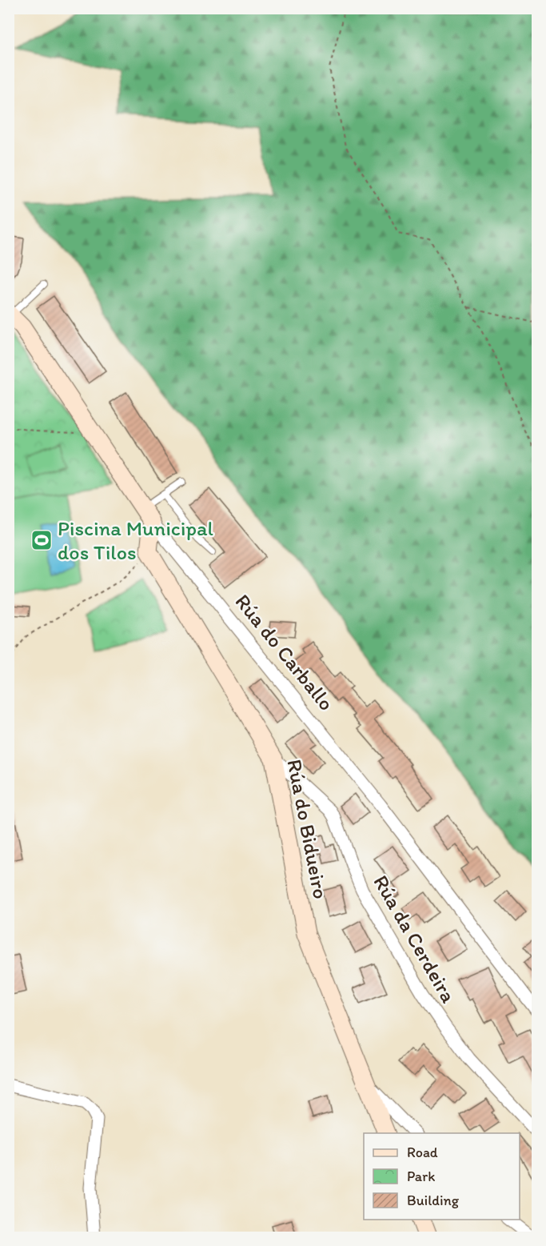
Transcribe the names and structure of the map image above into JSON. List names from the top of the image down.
{
  "streets": {
    "street": ["Rúa do Carballo", "Rúa do Bidueiro", "Rúa da Cerdeira"]
  },
  "crossings": [
    ["Rúa do Carballo", "Rúa do Bidueiro"],
    ["Rúa do Bidueiro", "Rúa da Cerdeira"]
  ],
  "places": {
    "sports": ["Piscina Municipal dos Tilos"]
  },
  "legend": ["Road", "Park", "Building"]
}
